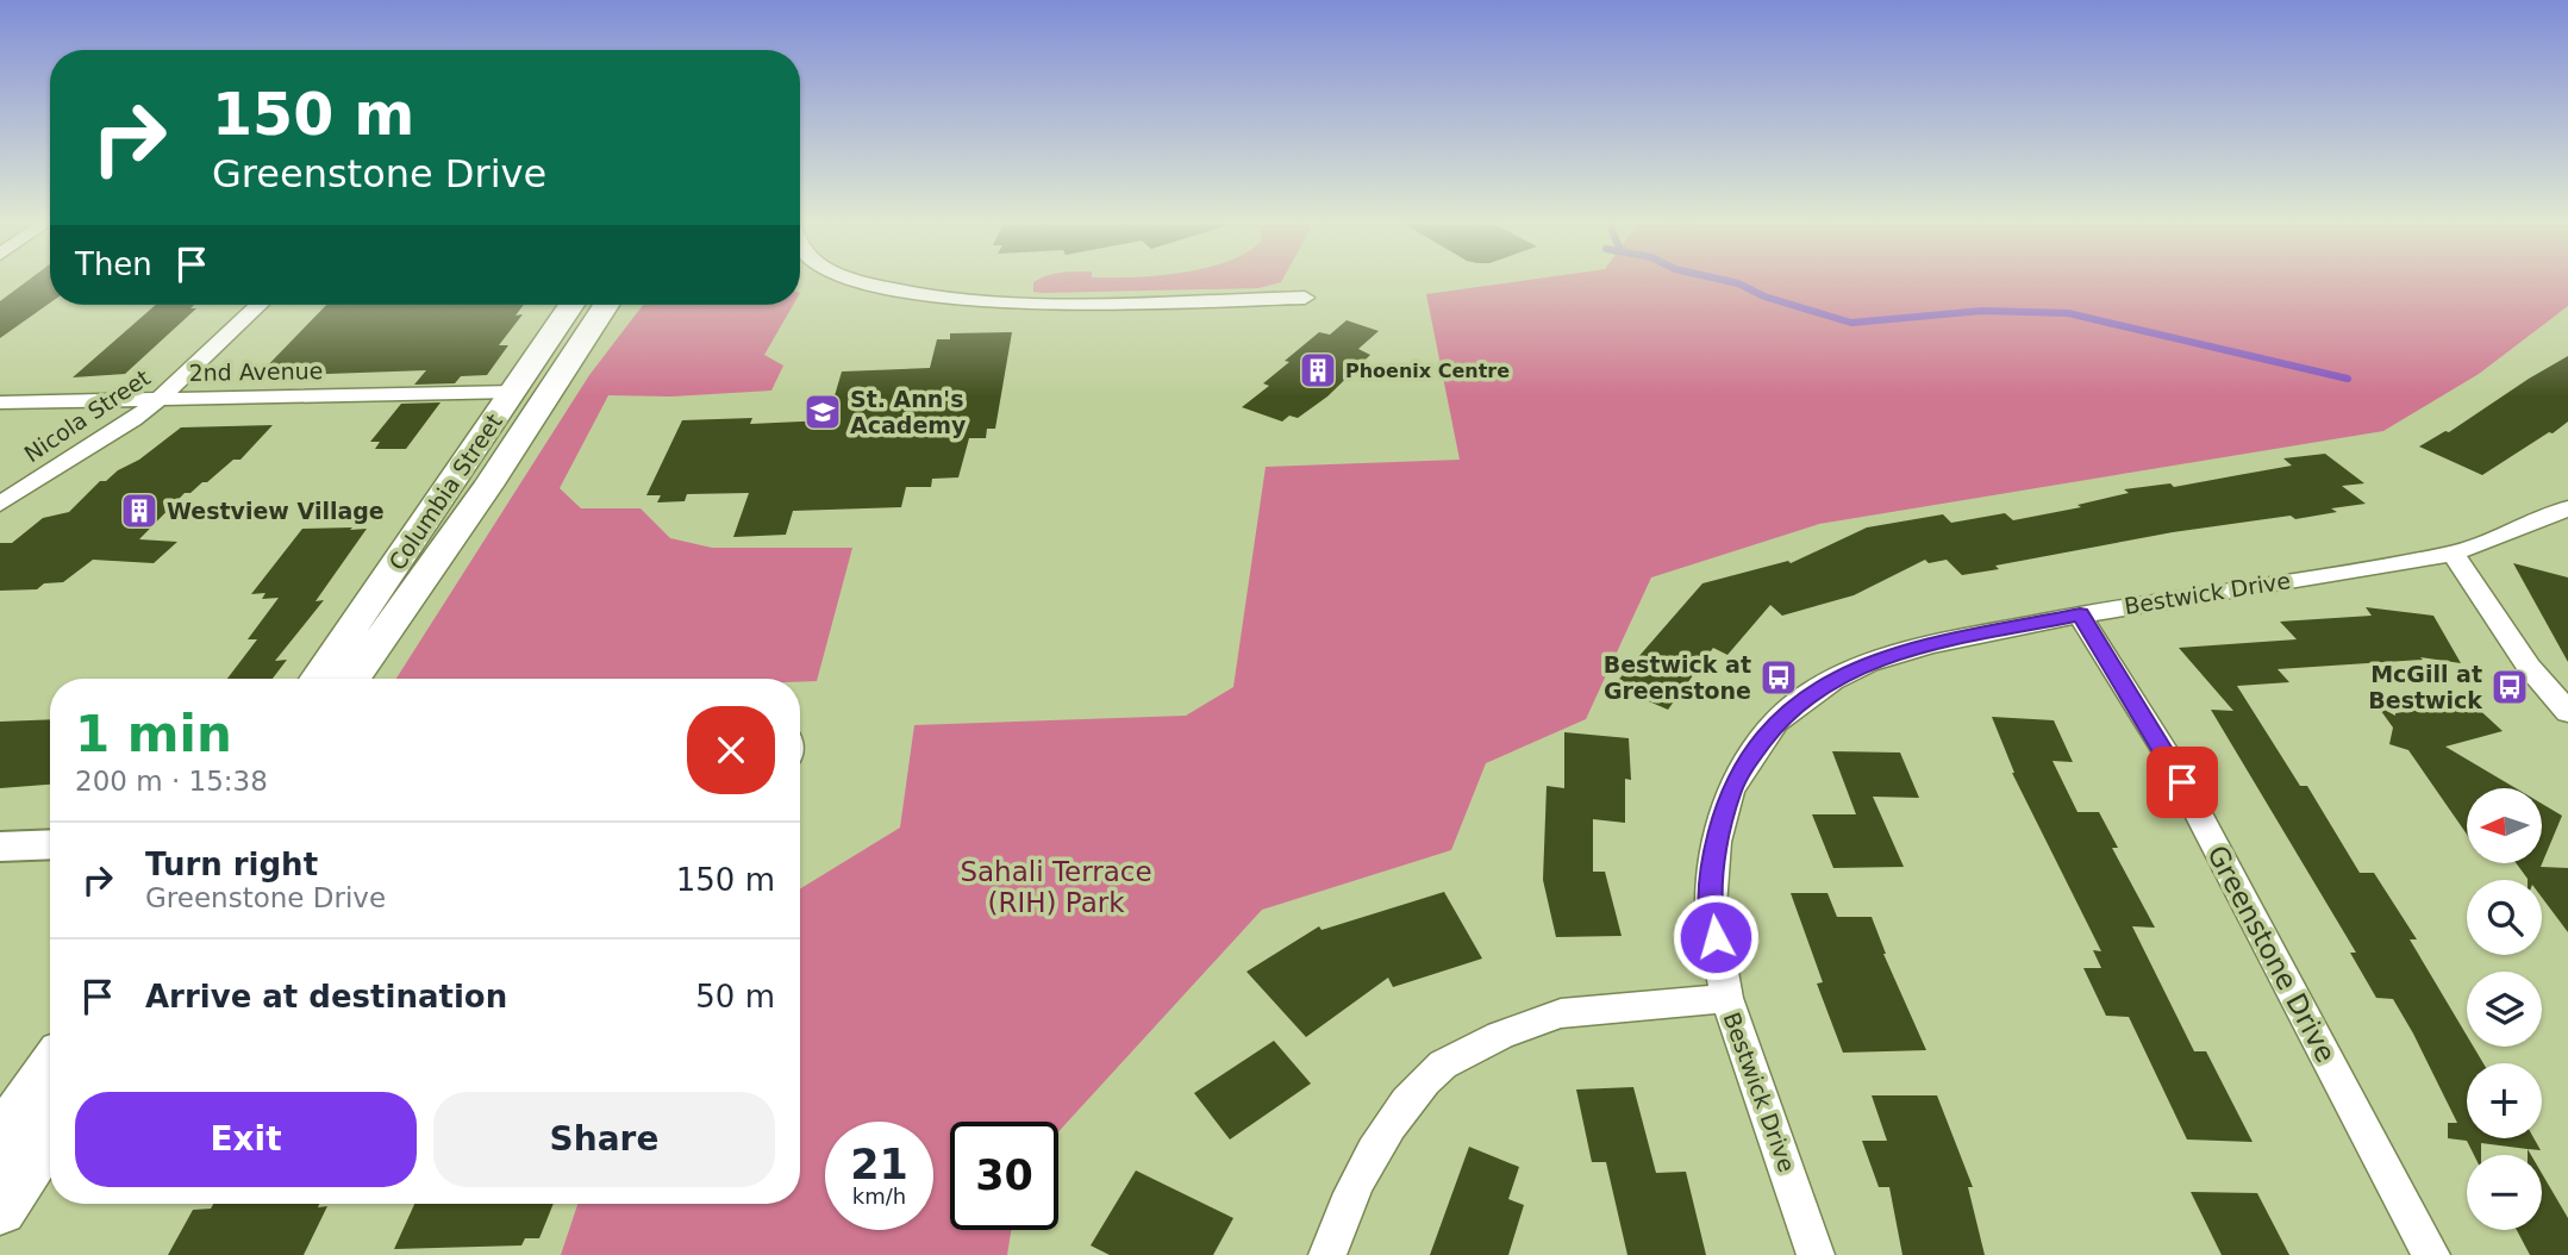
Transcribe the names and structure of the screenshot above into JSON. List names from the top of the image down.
{
  "streets": {
    "main road": ["Columbia Street"],
    "street": [
      "2nd Avenue",
      "Nicola Street",
      "Bestwick Drive",
      "Greenstone Drive"
    ]
  },
  "crossings": [
    ["2nd Avenue", "Nicola Street"],
    ["2nd Avenue", "Columbia Street"],
    ["Bestwick Drive", "Greenstone Drive"]
  ],
  "parks": ["Sahali Terrace (RIH) Park"],
  "places": {
    "building": ["Phoenix Centre", "Westview Village"],
    "school or university": ["St. Ann's Academy"],
    "bus stop": ["Bestwick at Greenstone", "McGill at Bestwick"]
  },
  "north": "left",
  "page": {
    "turn": ["150 m", "Greenstone Drive"],
    "then": "Then",
    "heading": ["1 min", "200 m · 15:38"],
    "map_buttons": ["+", "−"],
    "list": [
      {
        "name": "Turn right",
        "note": "Greenstone Drive",
        "value": "150 m"
      },
      {
        "name": "Arrive at destination",
        "value": "50 m"
      }
    ],
    "buttons": ["Exit", "Share"],
    "speed": "21 km/h",
    "limit": "30"
  }
}
